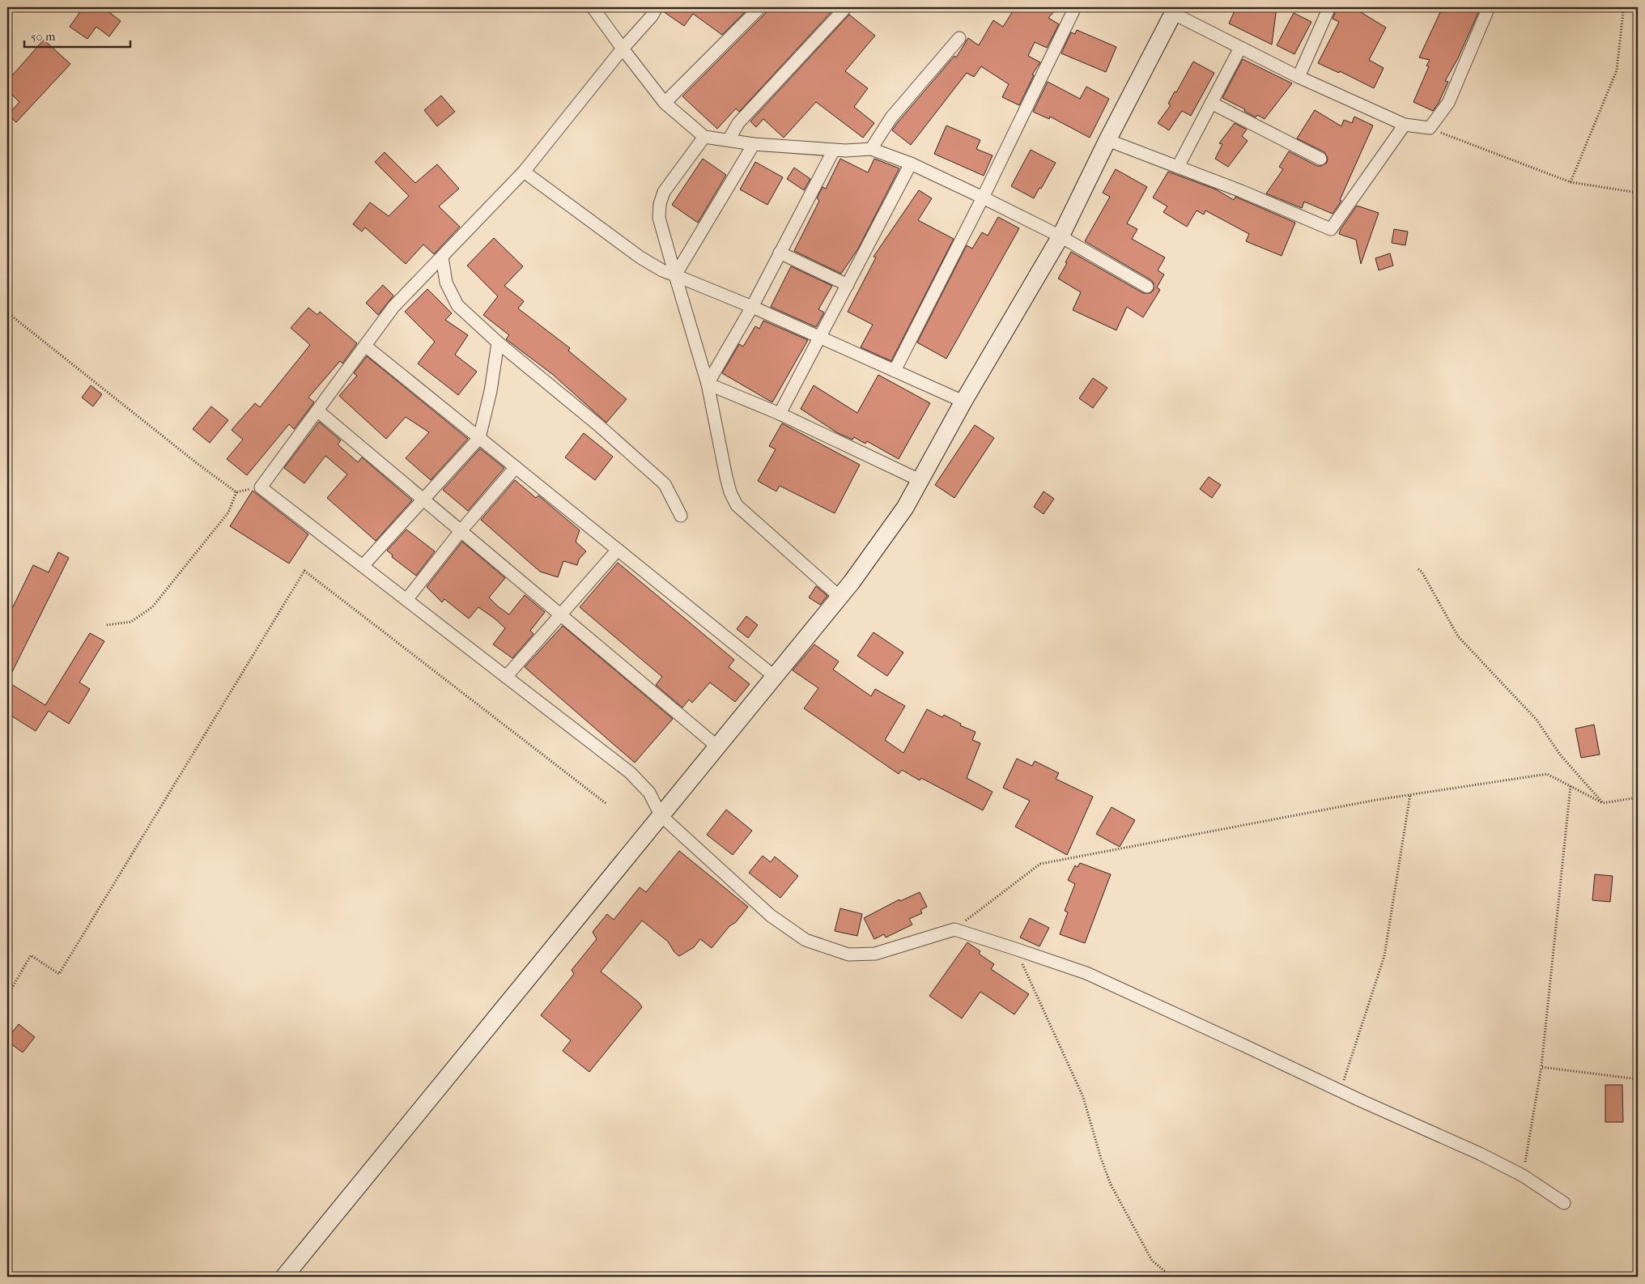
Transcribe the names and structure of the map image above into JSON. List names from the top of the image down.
{
  "scale_bar": "50 m"
}
